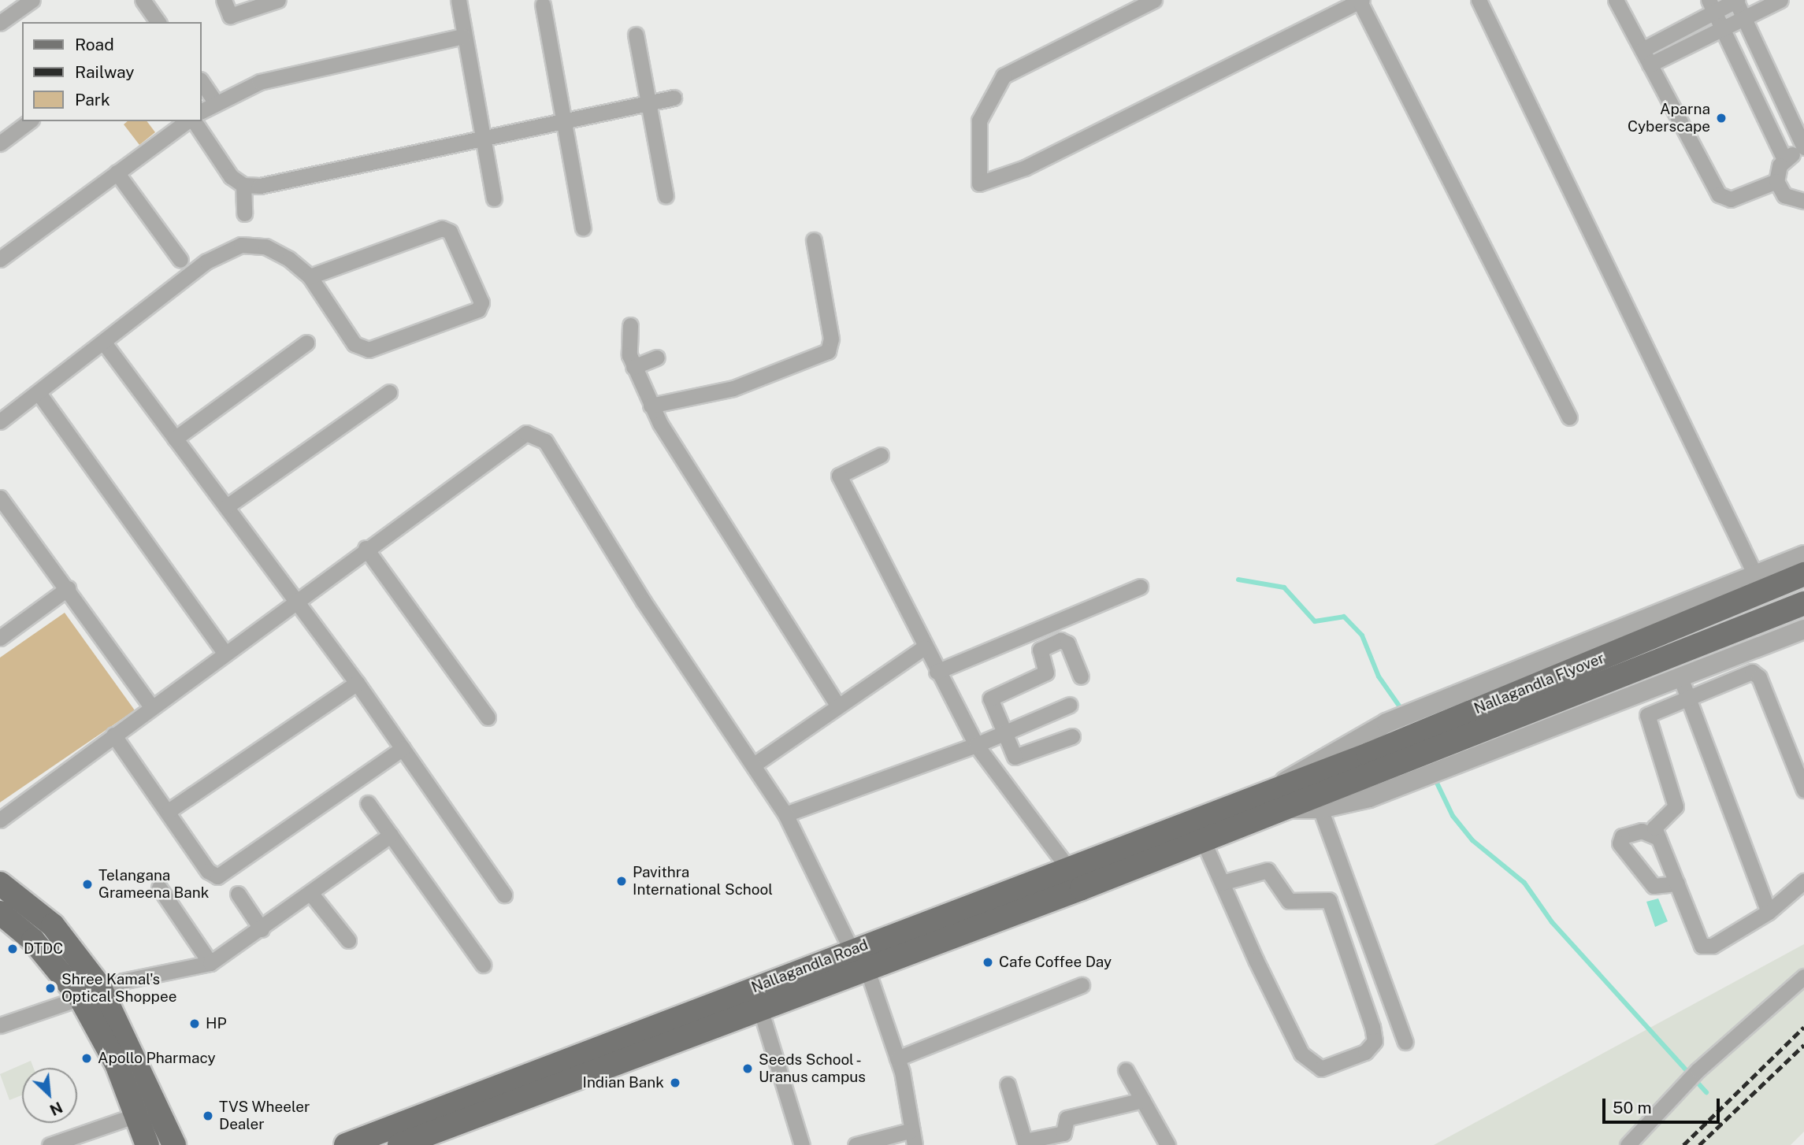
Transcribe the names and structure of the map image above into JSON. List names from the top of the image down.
{
  "streets": {
    "main road": ["Nallagandla Flyover", "Nallagandla Road"]
  },
  "crossings": [
    ["Nallagandla Flyover", "Nallagandla Road"]
  ],
  "places": [
    "Aparna Cyberscape",
    "Pavithra International School",
    "Telangana Grameena Bank",
    "DTDC",
    "Cafe Coffee Day",
    "Shree Kamal's Optical Shoppee",
    "HP",
    "Apollo Pharmacy",
    "Seeds School - Uranus campus",
    "Indian Bank",
    "TVS Wheeler Dealer"
  ],
  "legend": ["Road", "Railway", "Park"],
  "scale_bar": "50 m",
  "north": "bottom right"
}
